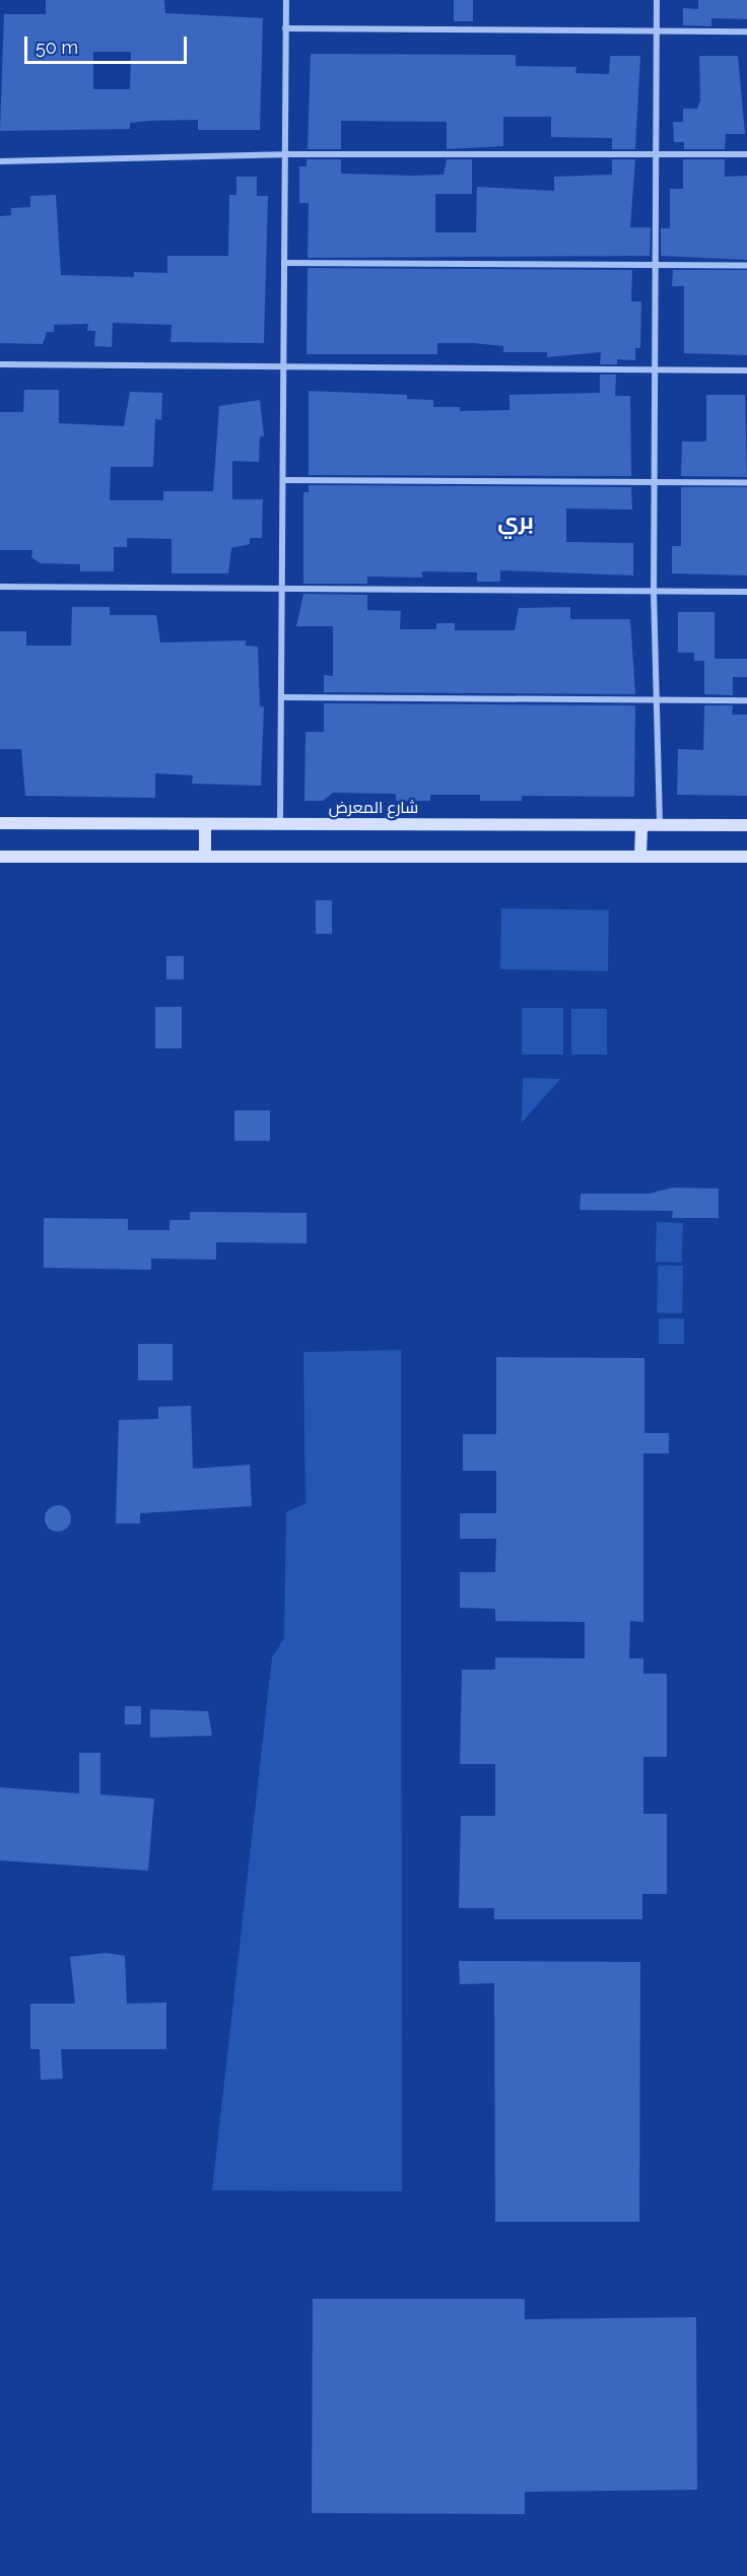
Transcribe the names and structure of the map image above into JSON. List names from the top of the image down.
{
  "streets": {
    "main road": ["شارع المعرض"]
  },
  "districts": ["بري"],
  "scale_bar": "50 m"
}
